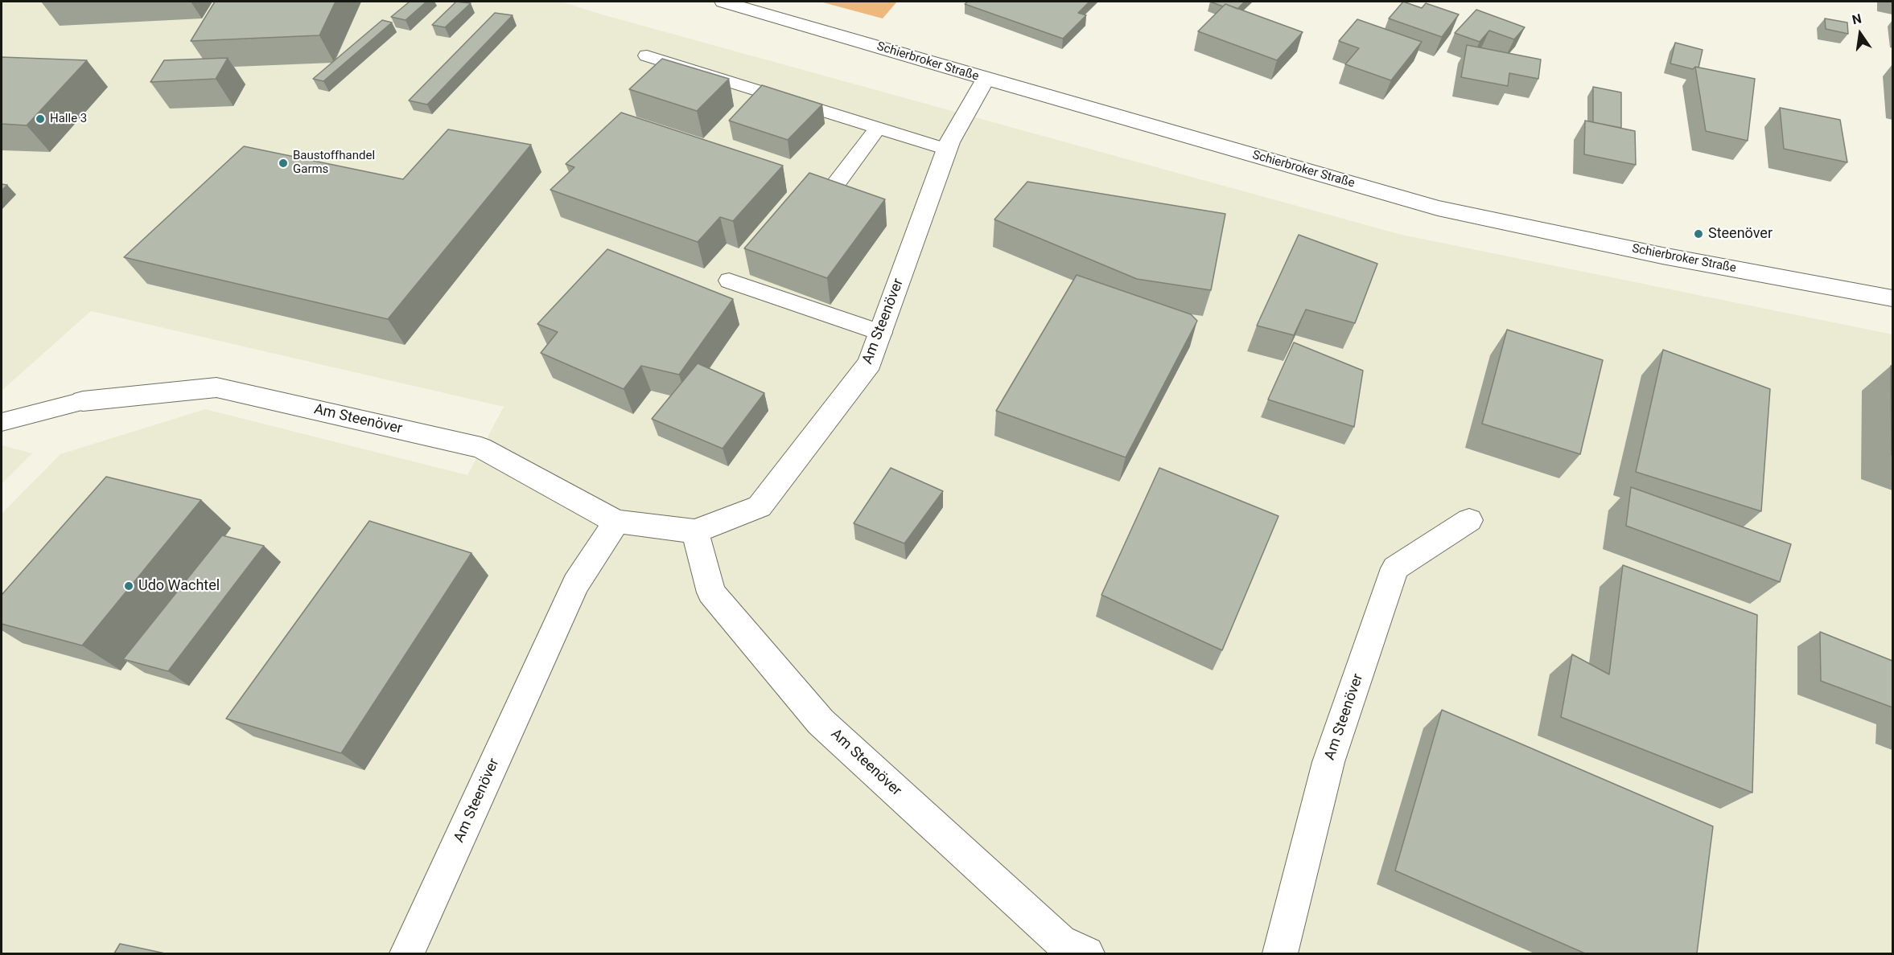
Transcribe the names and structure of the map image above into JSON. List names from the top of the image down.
{
  "streets": {
    "street": ["Schierbroker Straße", "Am Steenöver"]
  },
  "crossings": [
    ["Schierbroker Straße", "Am Steenöver"]
  ],
  "places": [
    "Halle 3",
    "Baustoffhandel Garms",
    "Steenöver",
    "Udo Wachtel"
  ],
  "north": "top"
}
